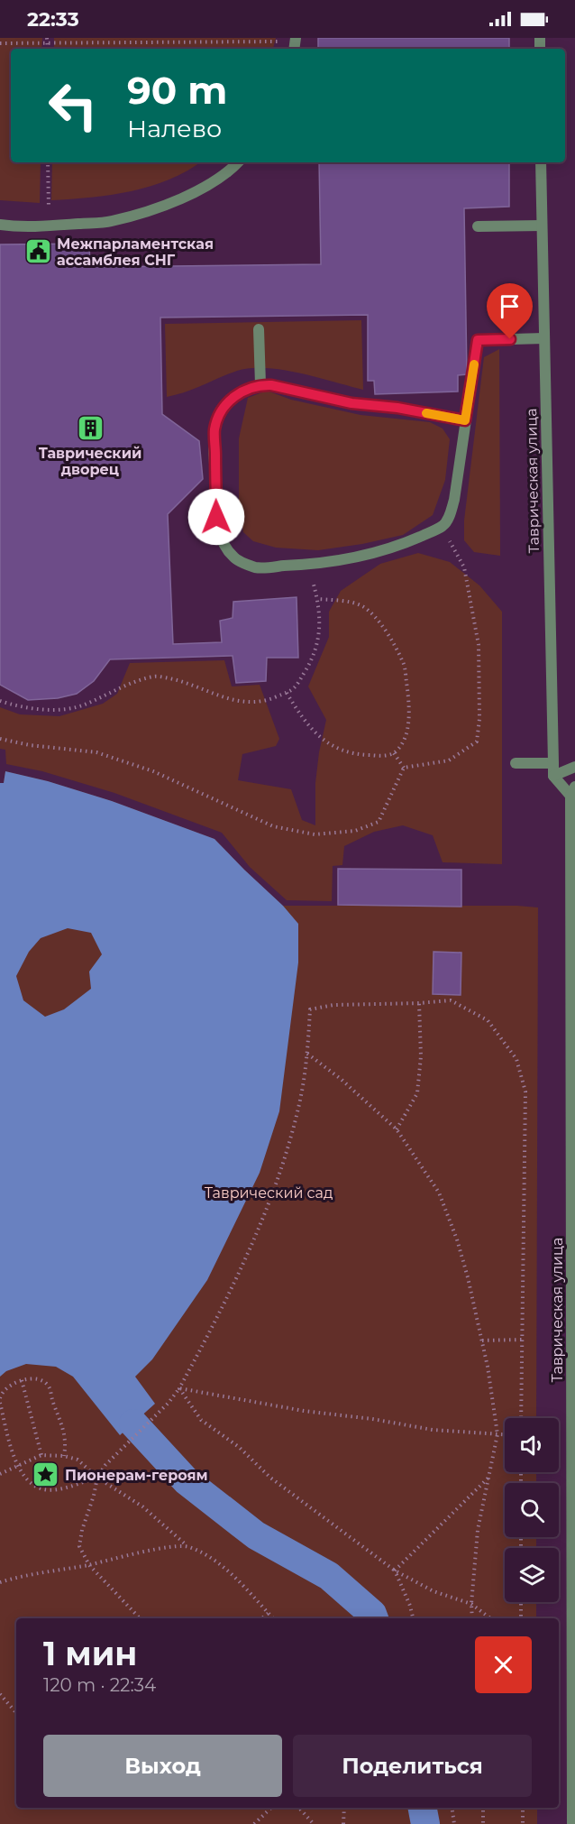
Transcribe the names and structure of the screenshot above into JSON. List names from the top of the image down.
{
  "streets": {
    "street": ["Таврическая улица"]
  },
  "parks": ["Таврический сад"],
  "places": {
    "public building": ["Межпарламентская ассамблея СНГ"],
    "building": ["Таврический дворец"],
    "place": ["Пионерам-героям"]
  },
  "page": {
    "status": "22:33",
    "turn": ["90 m", "Налево"],
    "heading": ["1 мин", "120 m · 22:34"],
    "buttons": ["Выход", "Поделиться"]
  }
}
